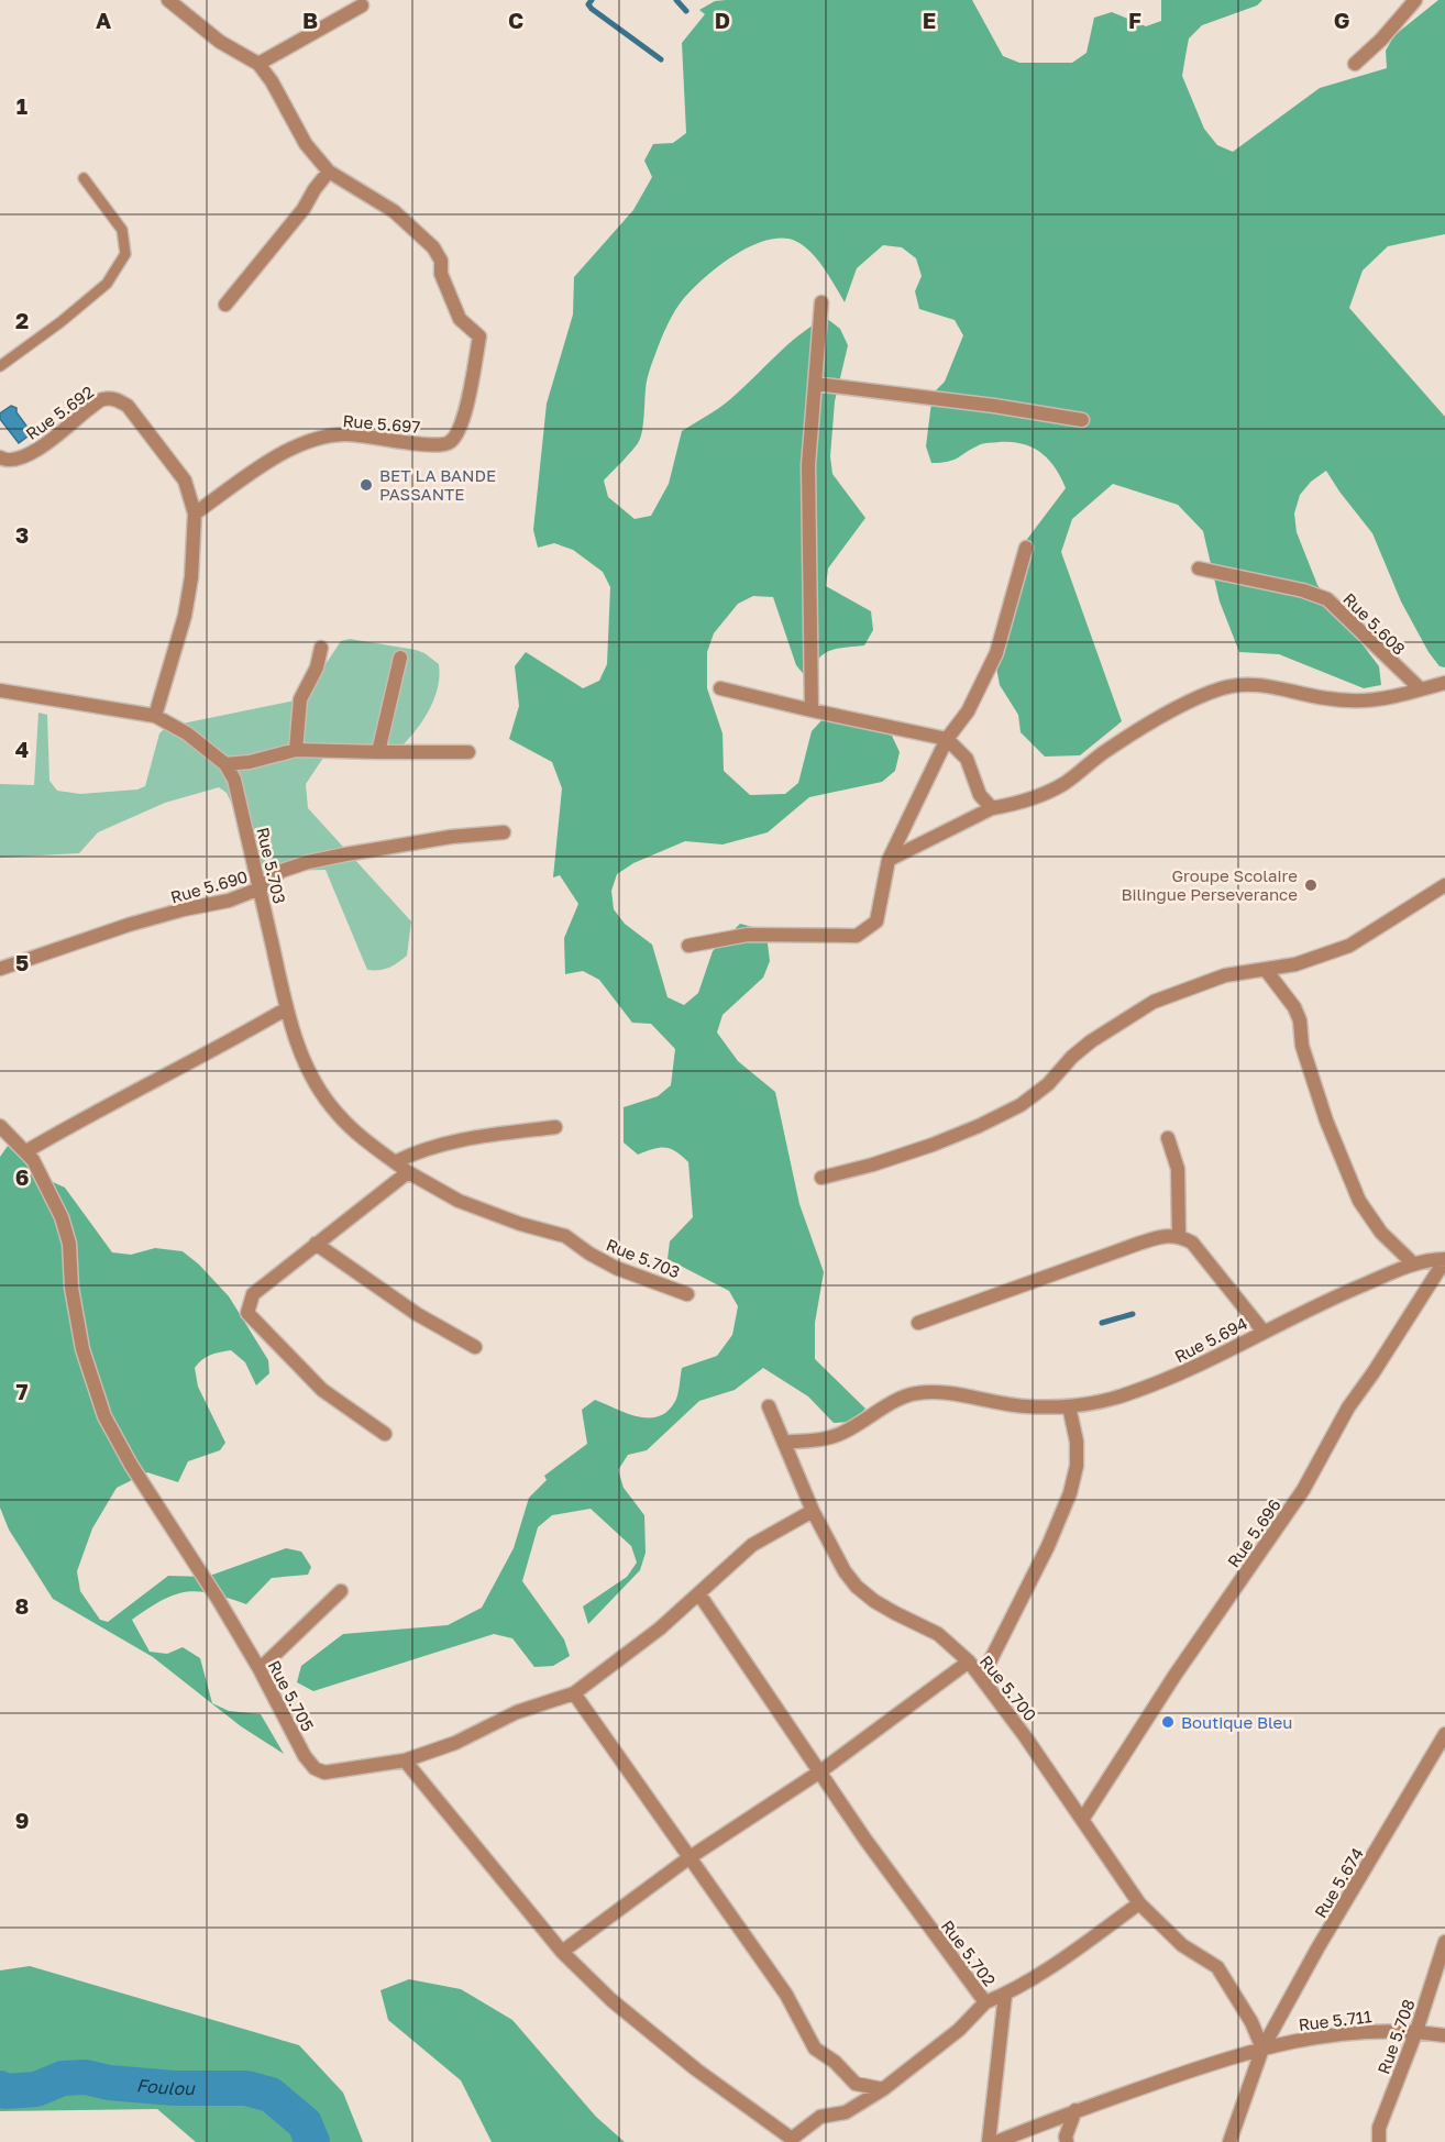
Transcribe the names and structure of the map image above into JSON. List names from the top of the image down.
{
  "streets": {
    "street": [
      "Rue 5.692",
      "Rue 5.697",
      "Rue 5.608",
      "Rue 5.703",
      "Rue 5.690",
      "Rue 5.694",
      "Rue 5.696",
      "Rue 5.700",
      "Rue 5.705",
      "Rue 5.674",
      "Rue 5.702",
      "Rue 5.711",
      "Rue 5.708"
    ]
  },
  "crossings": [
    ["Rue 5.692", "Rue 5.697"],
    ["Rue 5.703", "Rue 5.690"],
    ["Rue 5.694", "Rue 5.696"],
    ["Rue 5.696", "Rue 5.700"],
    ["Rue 5.700", "Rue 5.674"],
    ["Rue 5.700", "Rue 5.702"],
    ["Rue 5.700", "Rue 5.711"],
    ["Rue 5.705", "Rue 5.702"],
    ["Rue 5.674", "Rue 5.711"],
    ["Rue 5.711", "Rue 5.708"]
  ],
  "water": ["Foulou"],
  "places": ["BET LA BANDE PASSANTE", "Groupe Scolaire Bilingue Perseverance", "Boutique Bleu"],
  "grid": {
    "columns": [
      "A",
      "B",
      "C",
      "D",
      "E",
      "F",
      "G"
    ],
    "rows": [
      "1",
      "2",
      "3",
      "4",
      "5",
      "6",
      "7",
      "8",
      "9"
    ]
  }
}
